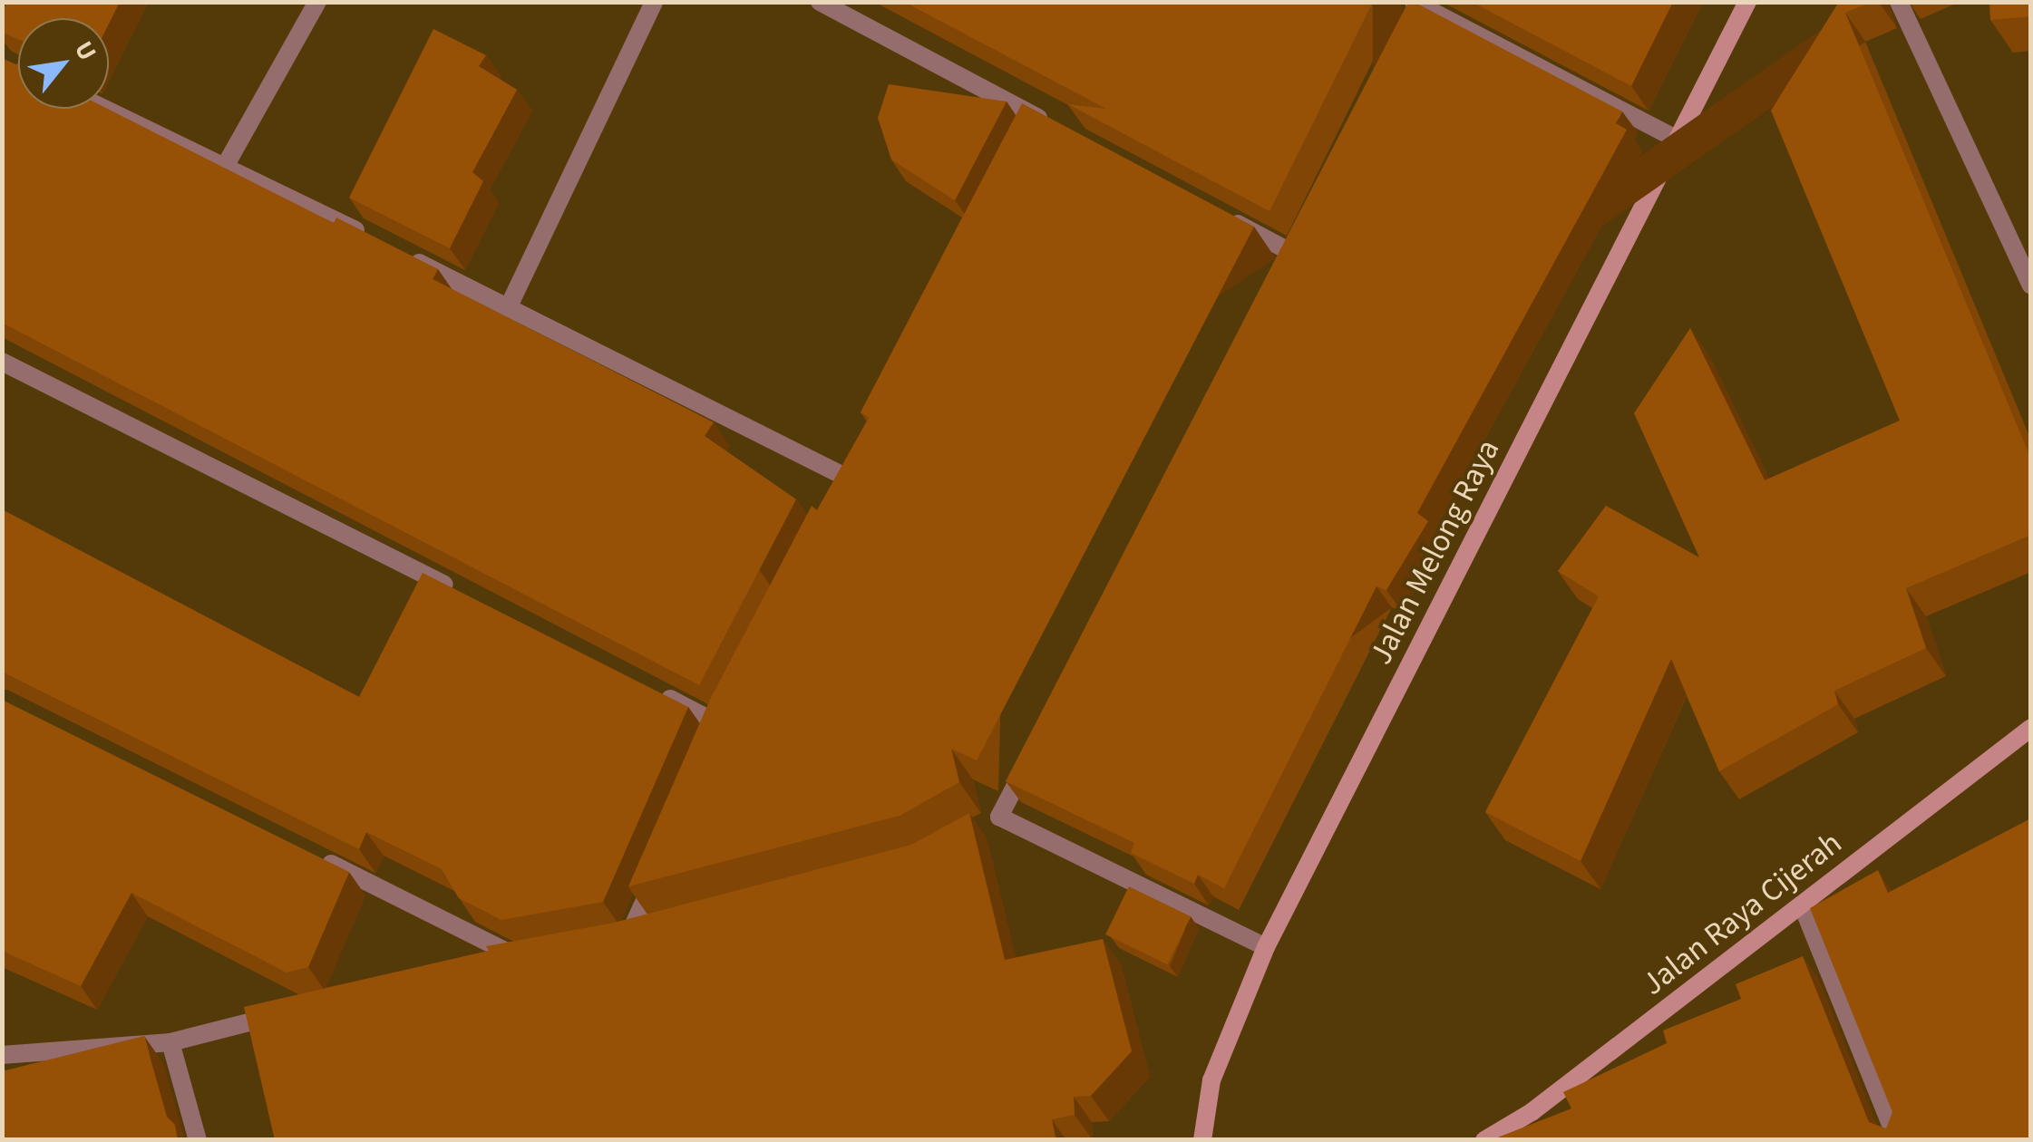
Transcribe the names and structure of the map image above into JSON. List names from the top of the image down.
{
  "streets": {
    "main road": ["Jalan Melong Raya", "Jalan Raya Cijerah"]
  },
  "north": "top right"
}
